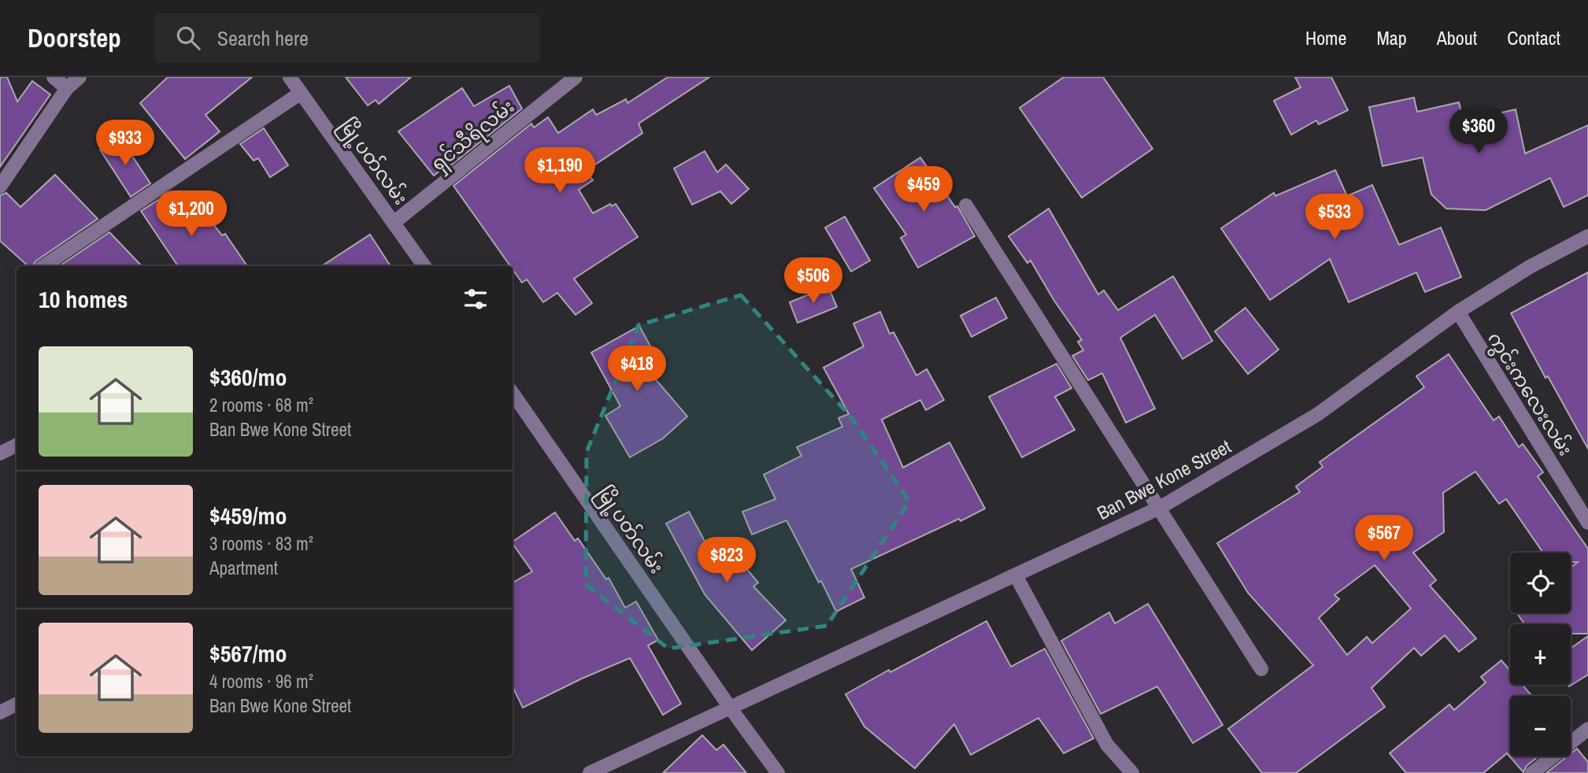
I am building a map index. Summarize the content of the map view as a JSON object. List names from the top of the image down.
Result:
{
  "streets": {
    "street": [
      "ရှင်သီရိလမ်း",
      "မြို့ပတ်လမ်း",
      "ကွင်းကလေးလမ်း",
      "Ban Bwe Kone Street"
    ]
  },
  "crossings": [
    ["ရှင်သီရိလမ်း", "မြို့ပတ်လမ်း"],
    ["မြို့ပတ်လမ်း", "Ban Bwe Kone Street"],
    ["ကွင်းကလေးလမ်း", "Ban Bwe Kone Street"]
  ],
  "page": {
    "header": "Doorstep",
    "search": "Search here",
    "nav": [
      "Home",
      "Map",
      "About",
      "Contact"
    ],
    "price": [
      "$360",
      "$933",
      "$1,190",
      "$459",
      "$1,200",
      "$533",
      "$506",
      "$418",
      "$567",
      "$823"
    ],
    "heading": "10 homes",
    "list": [
      {
        "name": "$360/mo",
        "note": "2 rooms · 68 m² · Ban Bwe Kone Street"
      },
      {
        "name": "$459/mo",
        "note": "3 rooms · 83 m² · Apartment"
      },
      {
        "name": "$567/mo",
        "note": "4 rooms · 96 m² · Ban Bwe Kone Street"
      }
    ],
    "map_buttons": ["+", "−"]
  }
}
